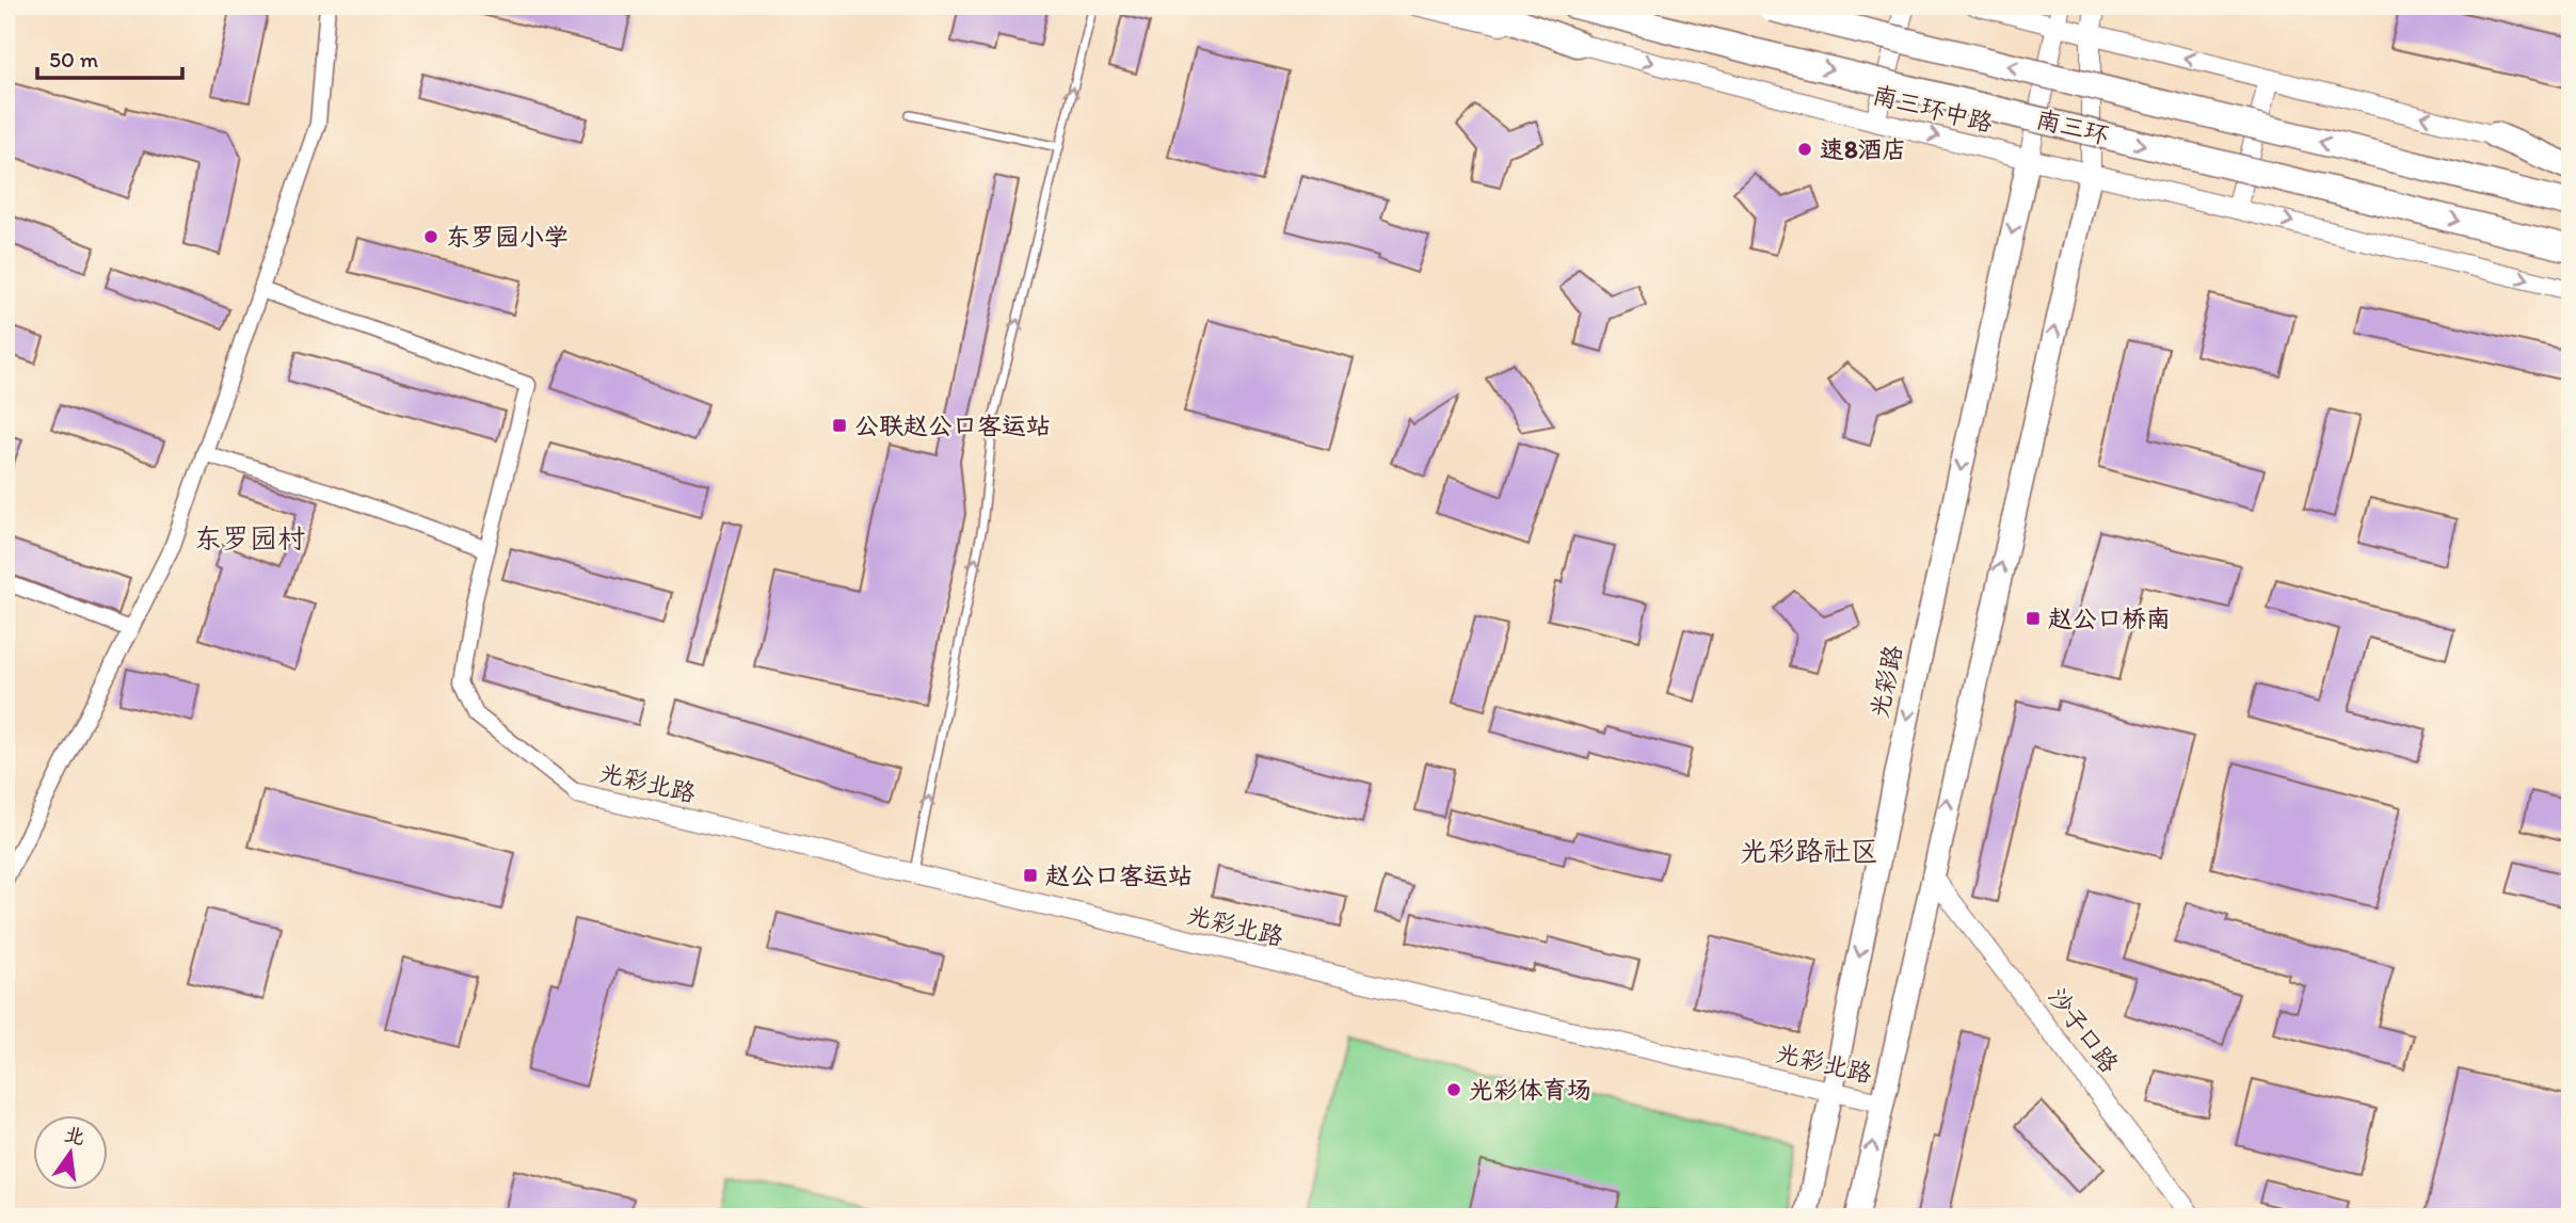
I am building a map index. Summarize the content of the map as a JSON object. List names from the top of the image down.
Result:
{
  "streets": {
    "highway": ["南三环"],
    "main road": ["光彩路"],
    "street": ["南三环中路", "光彩北路", "沙子口路"]
  },
  "crossings": [
    ["南三环中路", "光彩路"],
    ["光彩路", "光彩北路"]
  ],
  "districts": ["东罗园村", "光彩路社区"],
  "places": {
    "other": ["速8酒店", "东罗园小学", "光彩体育场"],
    "transit": ["公联赵公口客运站", "赵公口桥南", "赵公口客运站"]
  },
  "scale_bar": "50 m",
  "north": "top"
}
